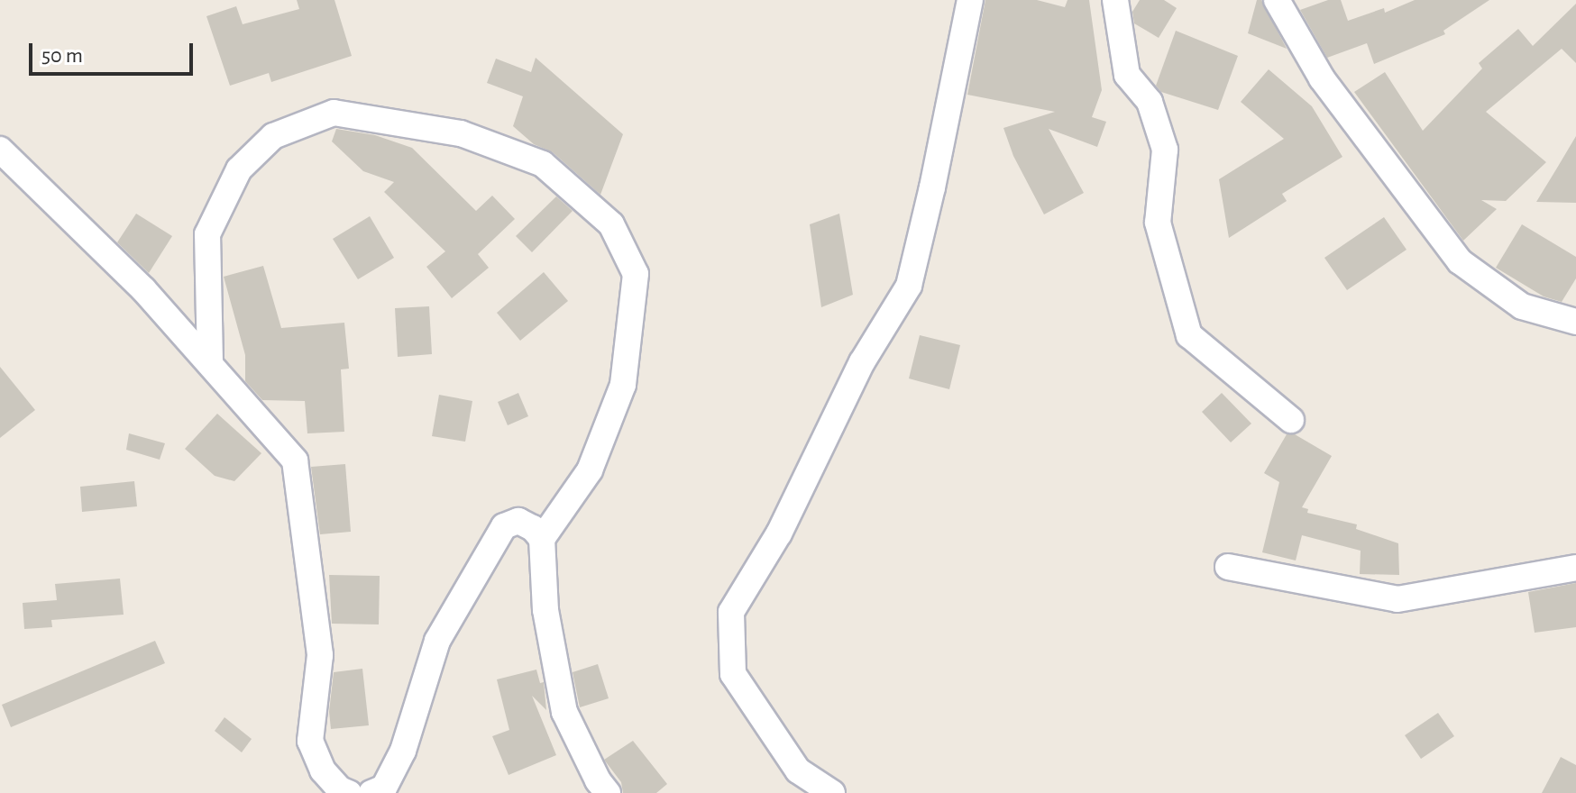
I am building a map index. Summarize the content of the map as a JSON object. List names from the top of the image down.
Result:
{
  "scale_bar": "50 m"
}
